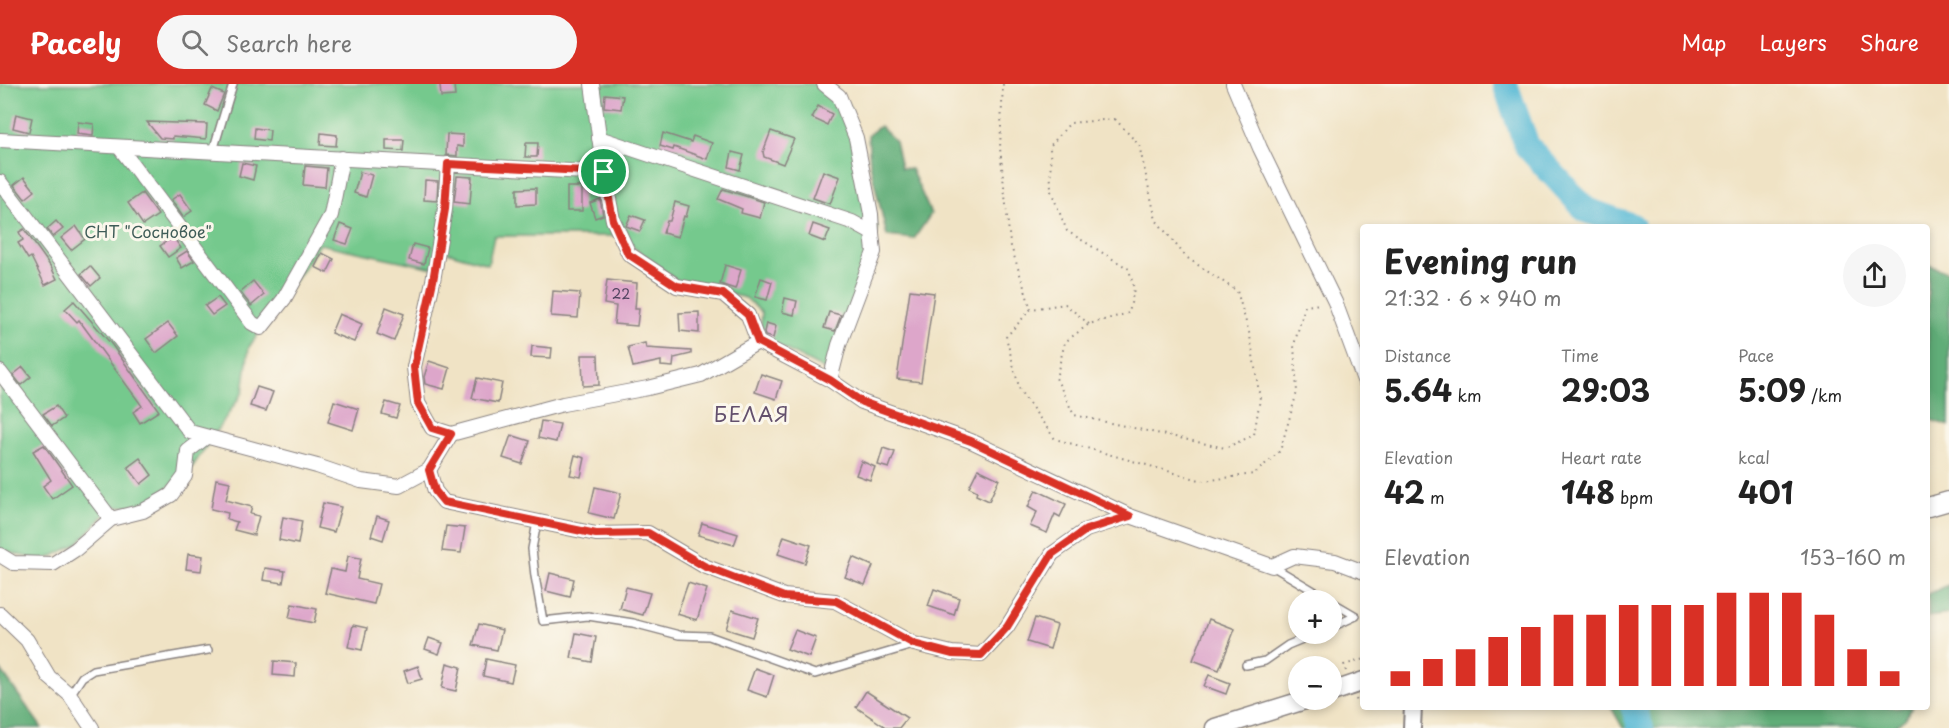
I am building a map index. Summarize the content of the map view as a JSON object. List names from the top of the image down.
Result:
{
  "districts": ["БЕЛАЯ"],
  "parks": ["СНТ \"Сосновое\""],
  "house_numbers": ["22"],
  "page": {
    "header": "Pacely",
    "search": "Search here",
    "nav": ["Map", "Layers", "Share"],
    "heading": ["Evening run", "21:32 · 6 × 940 m"],
    "stats": [
      ["Distance", "5.64 km"],
      ["Time", "29:03"],
      ["Pace", "5:09 /km"],
      ["Elevation", "42 m"],
      ["Heart rate", "148 bpm"],
      ["kcal", "401"]
    ],
    "chart": ["Elevation", "153–160 m"],
    "map_buttons": ["+", "−"]
  }
}
